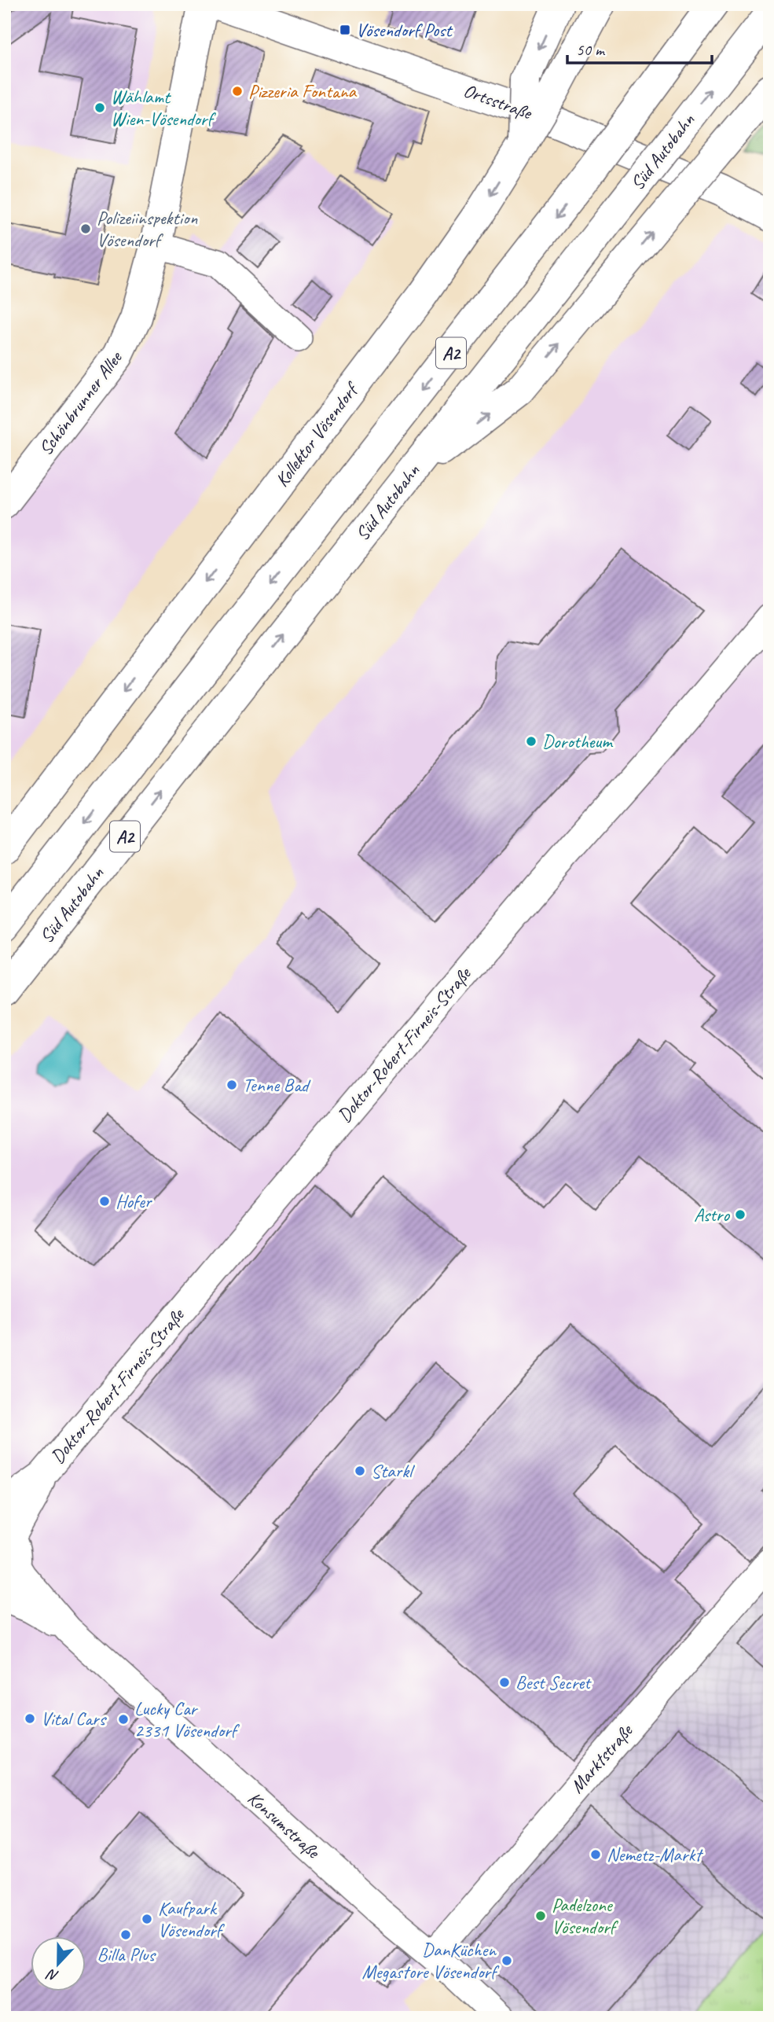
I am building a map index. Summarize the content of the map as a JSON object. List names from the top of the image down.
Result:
{
  "streets": {
    "main road": [
      "Ortsstraße",
      "Süd Autobahn",
      "A2",
      "Schönbrunner Allee",
      "Kollektor Vösendorf"
    ],
    "street": ["Doktor-Robert-Firneis-Straße", "Marktstraße", "Konsumstraße"]
  },
  "crossings": [
    ["Doktor-Robert-Firneis-Straße", "Konsumstraße"],
    ["Marktstraße", "Konsumstraße"]
  ],
  "places": {
    "transit": ["Vösendorf Post"],
    "other": [
      "Pizzeria Fontana",
      "Wählamt Wien-Vösendorf",
      "Polizeiinspektion Vösendorf",
      "Dorotheum",
      "Tenne Bad",
      "Hofer",
      "Astro",
      "Starkl",
      "Best Secret",
      "Vital Cars",
      "Lucky Car 2331 Vösendorf",
      "Nemetz-Markt",
      "Padelzone Vösendorf",
      "Kaufpark Vösendorf",
      "Billa Plus",
      "DanKüchen Megastore Vösendorf"
    ]
  },
  "scale_bar": "50 m",
  "north": "bottom"
}
